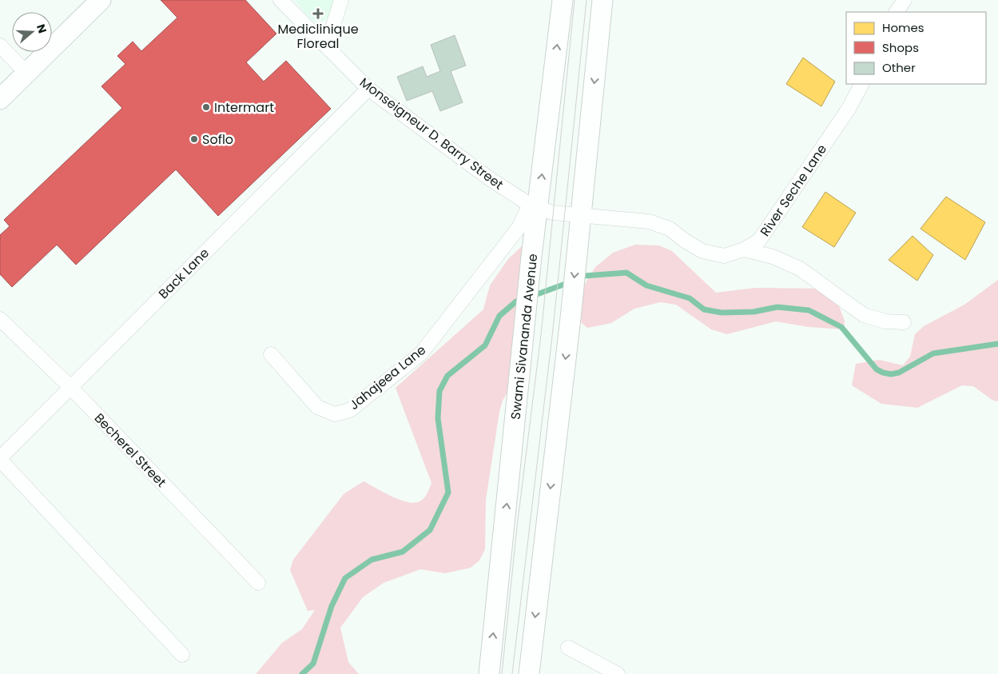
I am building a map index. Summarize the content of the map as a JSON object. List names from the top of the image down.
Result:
{
  "streets": {
    "street": [
      "Monseigneur D. Barry Street",
      "River Seche Lane",
      "Back Lane",
      "Swami Sivananda Avenue",
      "Jahajeea Lane",
      "Becherel Street"
    ]
  },
  "crossings": [
    ["Monseigneur D. Barry Street", "River Seche Lane"],
    ["Monseigneur D. Barry Street", "Back Lane"],
    ["Monseigneur D. Barry Street", "Swami Sivananda Avenue"],
    ["Monseigneur D. Barry Street", "Jahajeea Lane"],
    ["River Seche Lane", "Swami Sivananda Avenue"],
    ["River Seche Lane", "Jahajeea Lane"],
    ["Back Lane", "Becherel Street"],
    ["Swami Sivananda Avenue", "Jahajeea Lane"]
  ],
  "places": {
    "health": ["Mediclinique Floreal"],
    "other": ["Intermart", "Soflo"]
  },
  "legend": ["Homes", "Shops", "Other"],
  "north": "right"
}
